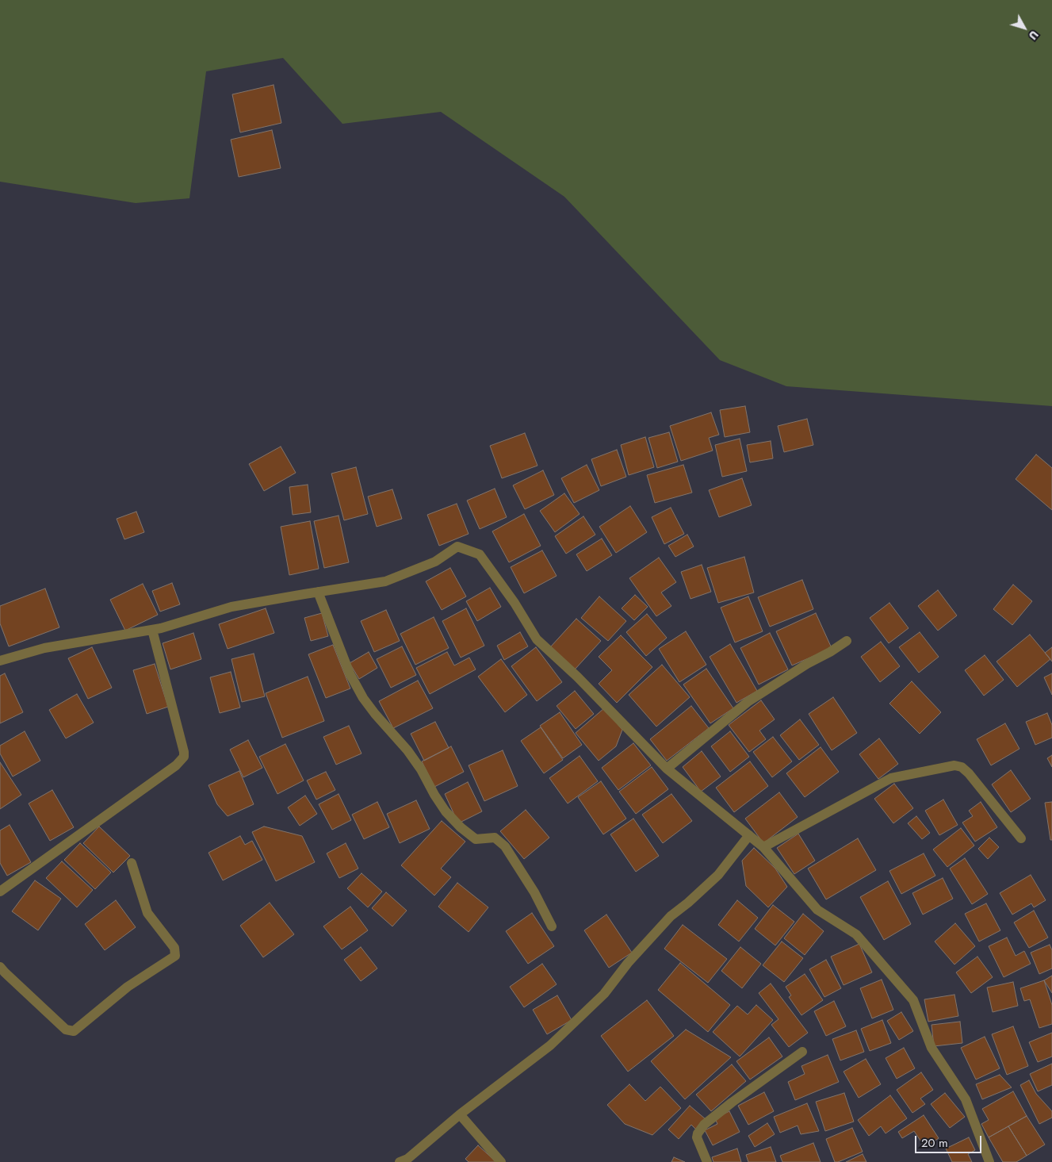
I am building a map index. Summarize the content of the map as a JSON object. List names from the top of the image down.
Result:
{
  "scale_bar": "20 m",
  "north": "bottom right"
}
